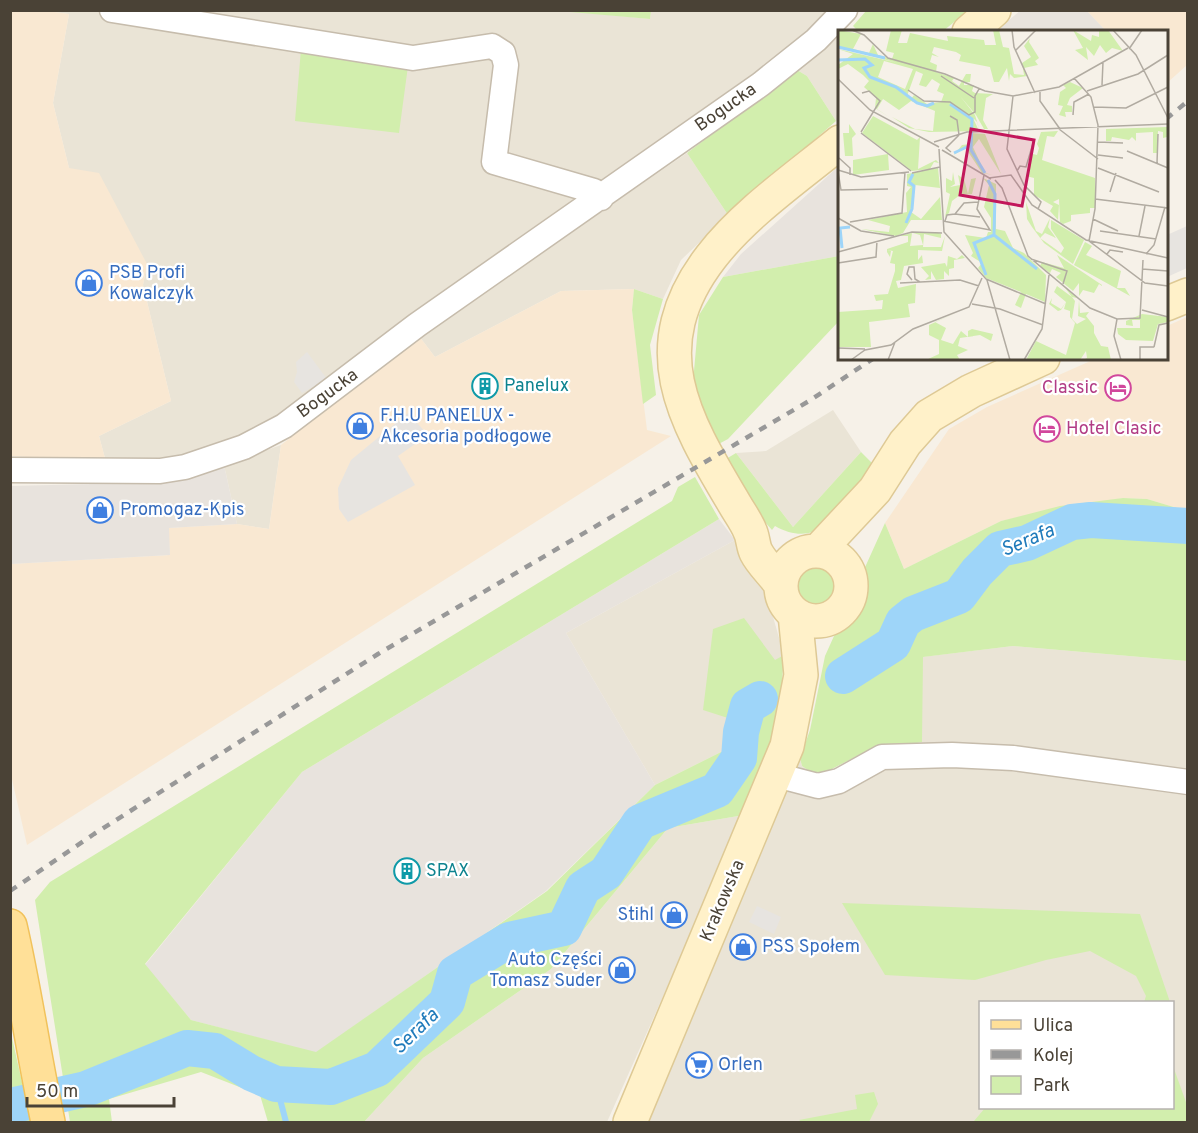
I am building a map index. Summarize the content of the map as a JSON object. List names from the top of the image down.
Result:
{
  "streets": {
    "main road": ["Krakowska"],
    "street": ["Bogucka"]
  },
  "water": ["Serafa"],
  "places": {
    "shop": [
      "PSB Profi Kowalczyk",
      "F.H.U PANELUX - Akcesoria podłogowe",
      "Promogaz-Kpis",
      "Stihl",
      "PSS Społem",
      "Auto Części Tomasz Suder"
    ],
    "building": ["Panelux", "SPAX"],
    "hotel": ["Classic", "Hotel Clasic"],
    "supermarket": ["Orlen"]
  },
  "legend": ["Ulica", "Kolej", "Park"],
  "scale_bar": "50 m"
}
